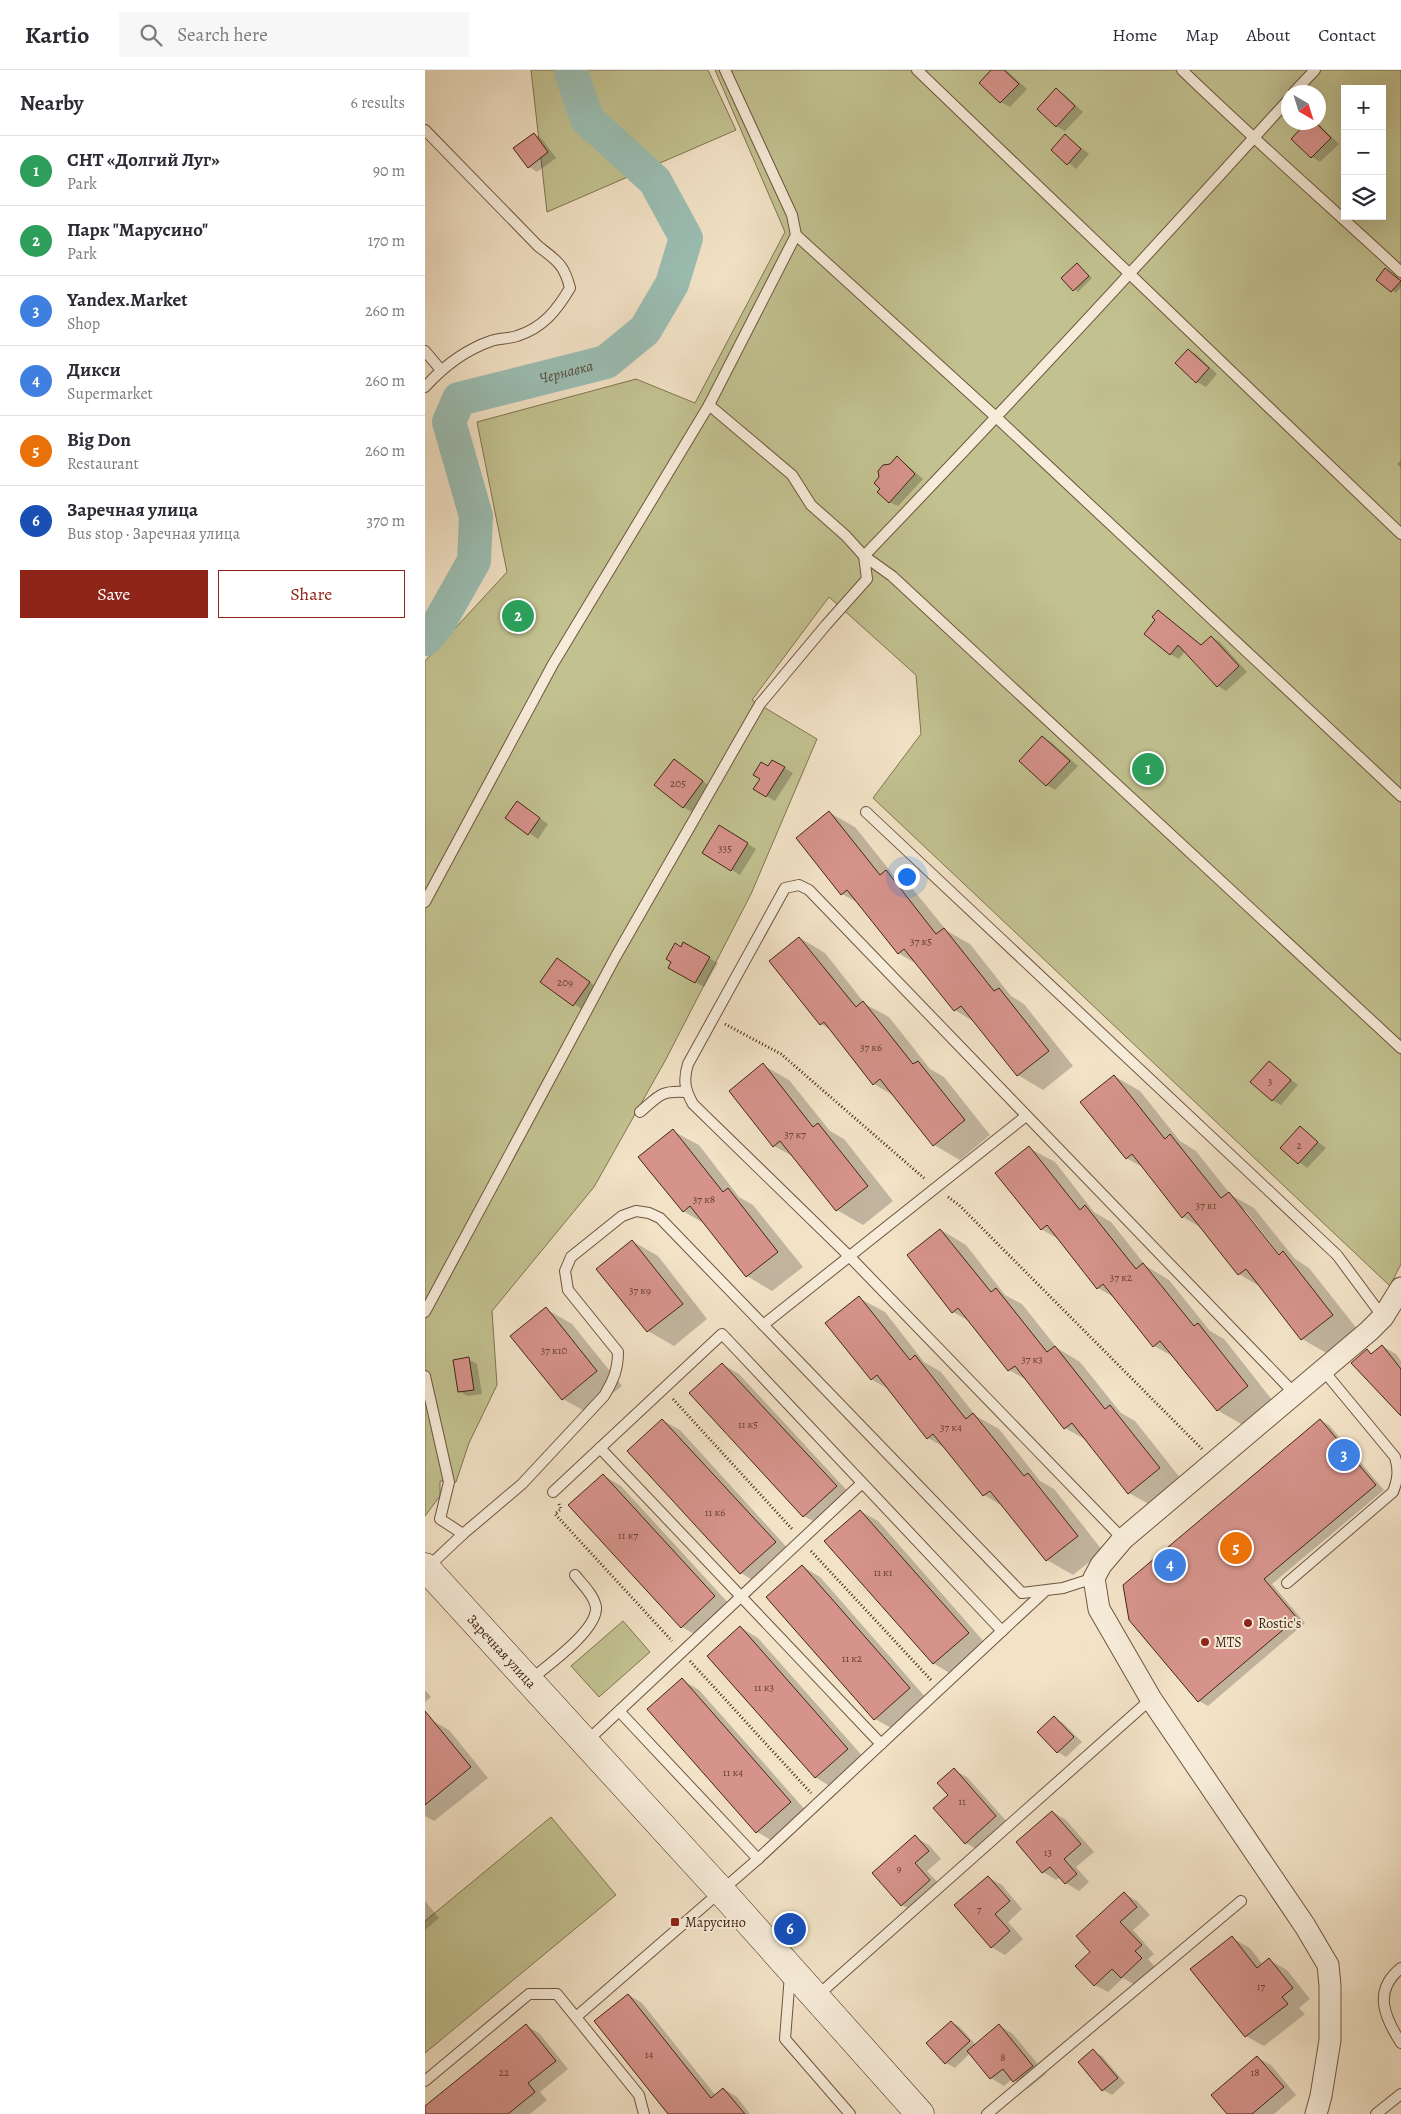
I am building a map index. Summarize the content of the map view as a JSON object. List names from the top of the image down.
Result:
{
  "streets": {
    "street": ["Заречная улица"]
  },
  "water": ["Чернавка"],
  "places": {
    "other": ["Rostiс's", "MTS"],
    "transit": ["Марусино"]
  },
  "house_numbers": [
    "205",
    "335",
    "37 к5",
    "209",
    "37 к6",
    "3",
    "37 к7",
    "2",
    "37 к8",
    "37 к1",
    "37 к2",
    "37 к9",
    "37 к10",
    "37 к3",
    "11 к5",
    "37 к4",
    "11 к6",
    "11 к7",
    "11 к1",
    "11 к2",
    "11 к3",
    "11 к4",
    "11",
    "13",
    "9",
    "7",
    "17",
    "14",
    "8",
    "22",
    "18"
  ],
  "north": "bottom right",
  "page": {
    "header": "Kartio",
    "search": "Search here",
    "nav": [
      "Home",
      "Map",
      "About",
      "Contact"
    ],
    "heading": ["Nearby", "6 results"],
    "map_buttons": ["+", "−"],
    "list": [
      {
        "mark": "1",
        "name": "СНТ «Долгий Луг»",
        "note": "Park",
        "value": "90 m"
      },
      {
        "mark": "2",
        "name": "Парк \"Марусино\"",
        "note": "Park",
        "value": "170 m"
      },
      {
        "mark": "3",
        "name": "Yandex.Market",
        "note": "Shop",
        "value": "260 m"
      },
      {
        "mark": "4",
        "name": "Дикси",
        "note": "Supermarket",
        "value": "260 m"
      },
      {
        "mark": "5",
        "name": "Big Don",
        "note": "Restaurant",
        "value": "260 m"
      },
      {
        "mark": "6",
        "name": "Заречная улица",
        "note": "Bus stop · Заречная улица",
        "value": "370 m"
      }
    ],
    "buttons": ["Save", "Share"],
    "pins": [
      "2",
      "1",
      "3",
      "5",
      "4",
      "6"
    ]
  }
}
